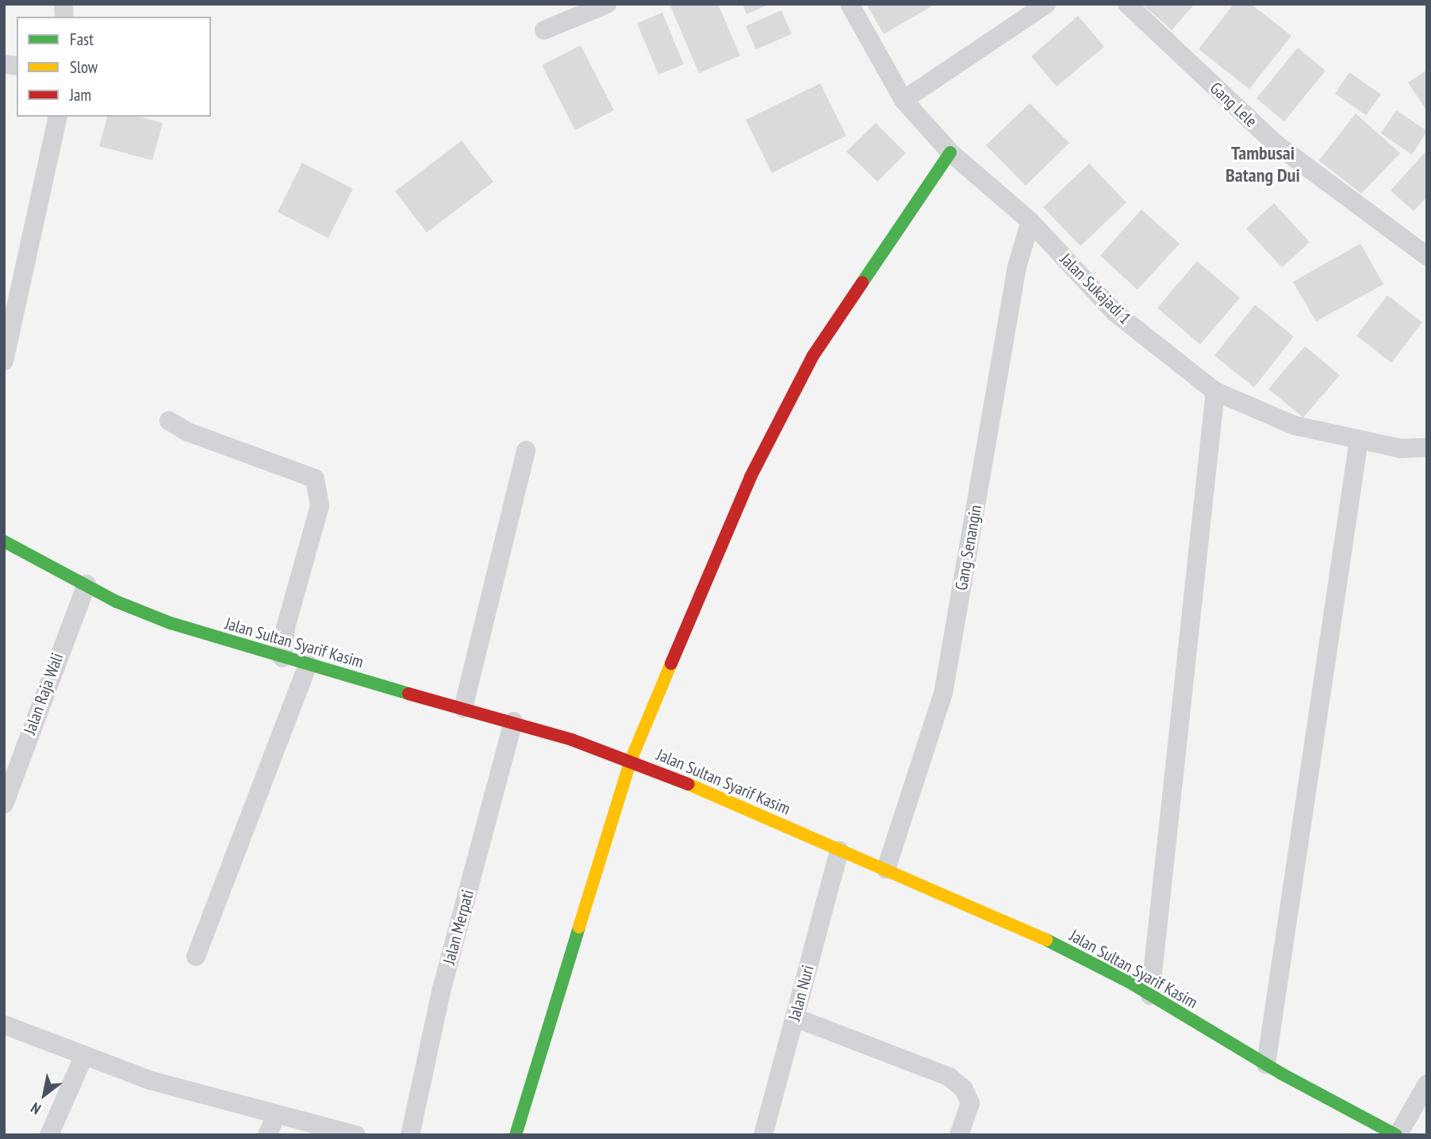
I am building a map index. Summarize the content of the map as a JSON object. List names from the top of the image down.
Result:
{
  "streets": {
    "street": [
      "Gang Lele",
      "Jalan Sukajadi 1",
      "Gang Senangin",
      "Jalan Sultan Syarif Kasim",
      "Jalan Raja Wali",
      "Jalan Merpati",
      "Jalan Nuri"
    ]
  },
  "crossings": [
    ["Jalan Sukajadi 1", "Gang Senangin"],
    ["Gang Senangin", "Jalan Sultan Syarif Kasim"],
    ["Jalan Sultan Syarif Kasim", "Jalan Raja Wali"],
    ["Jalan Sultan Syarif Kasim", "Jalan Merpati"],
    ["Jalan Sultan Syarif Kasim", "Jalan Nuri"]
  ],
  "districts": ["Tambusai Batang Dui"],
  "legend": ["Fast", "Slow", "Jam"],
  "north": "bottom left"
}
